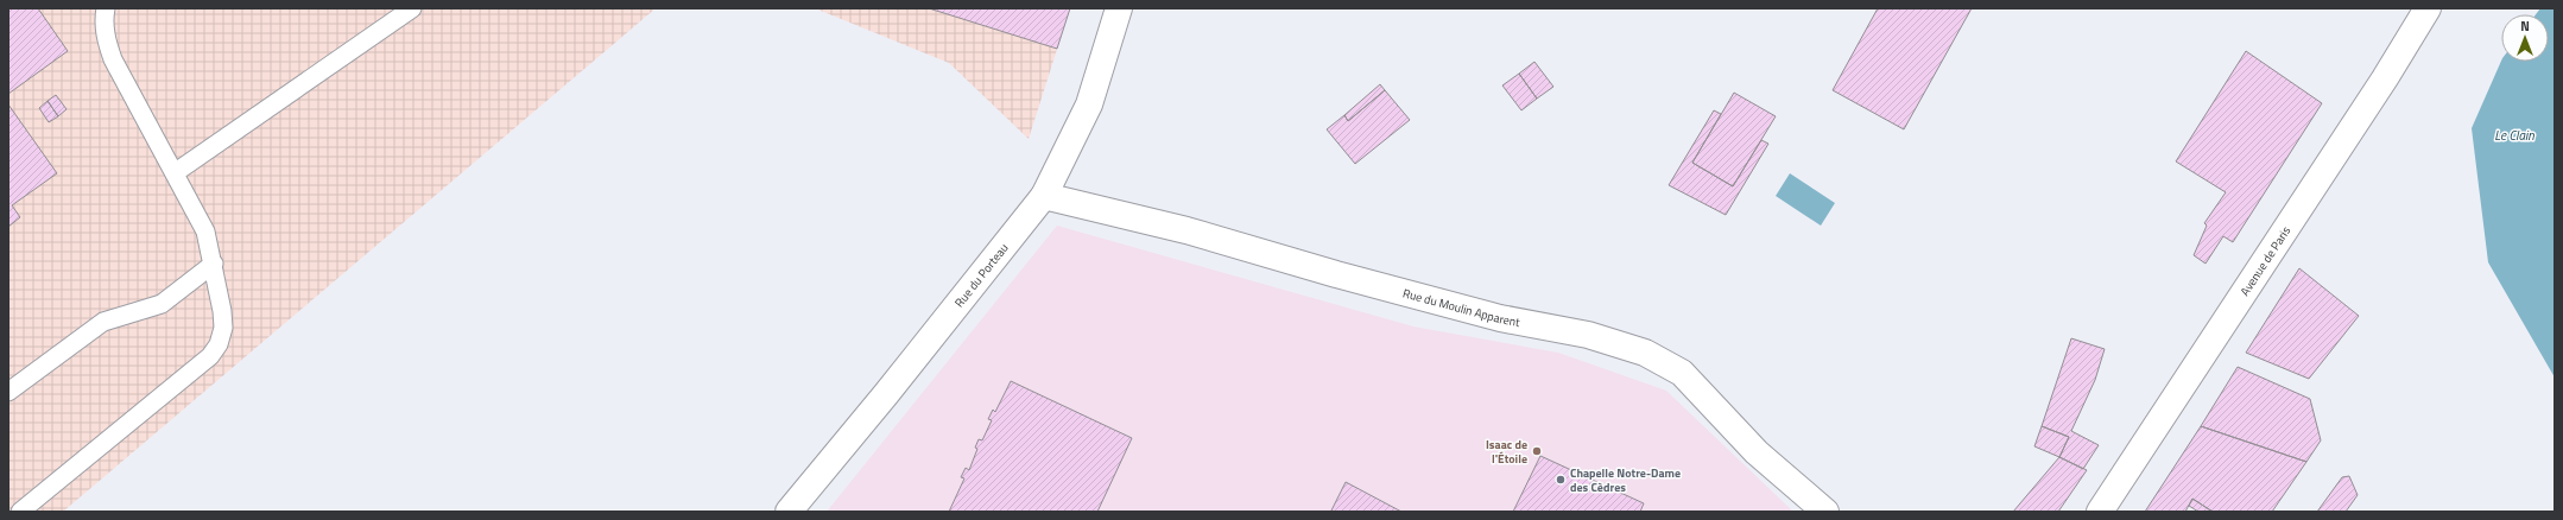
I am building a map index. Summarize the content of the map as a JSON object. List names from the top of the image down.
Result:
{
  "streets": {
    "street": ["Avenue de Paris", "Rue du Porteau", "Rue du Moulin Apparent"]
  },
  "crossings": [
    ["Rue du Porteau", "Rue du Moulin Apparent"]
  ],
  "water": ["Le Clain"],
  "places": ["Isaac de l'Étoile", "Chapelle Notre-Dame des Cèdres"],
  "north": "top"
}
